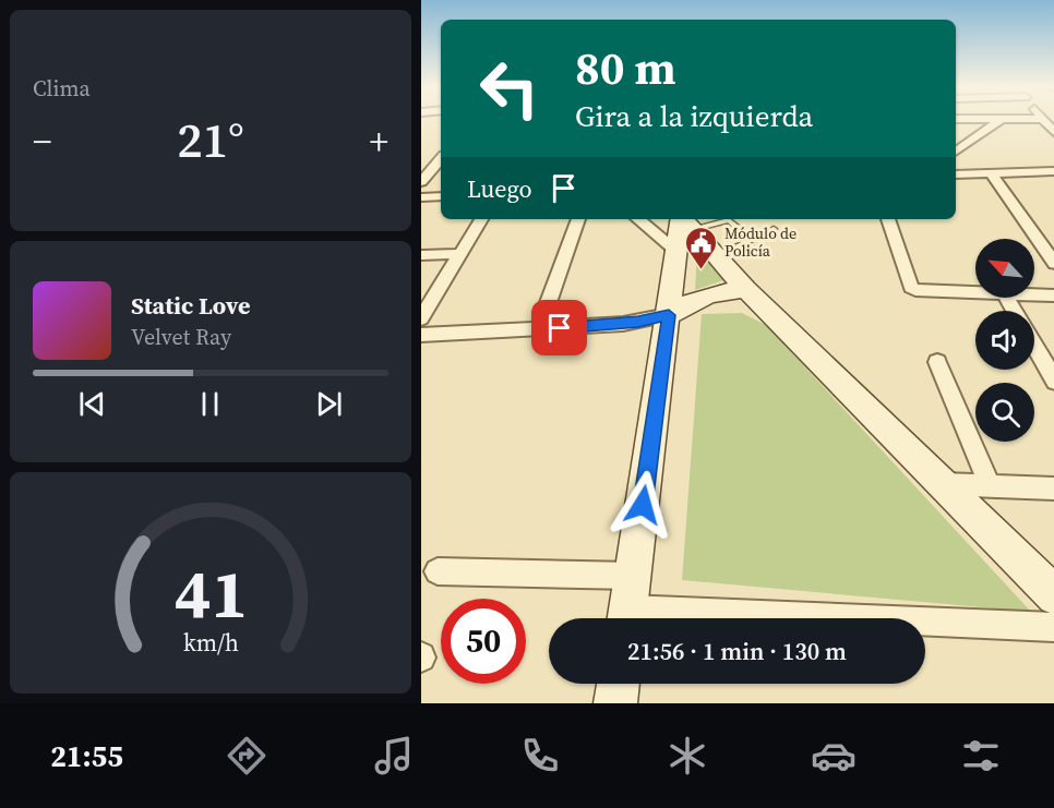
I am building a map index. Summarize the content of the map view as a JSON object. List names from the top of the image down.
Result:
{
  "places": {
    "public building": ["Módulo de Policía"]
  },
  "north": "top left",
  "page": {
    "tile": "Clima",
    "turn": ["80 m", "Gira a la izquierda"],
    "heat": ["−", "21°", "+"],
    "then": "Luego",
    "song": ["Static Love", "Velvet Ray"],
    "limit": "50",
    "trip": "21:56 · 1 min · 130 m",
    "tabs": "21:55",
    "gauge": ["41", "km/h"]
  }
}
